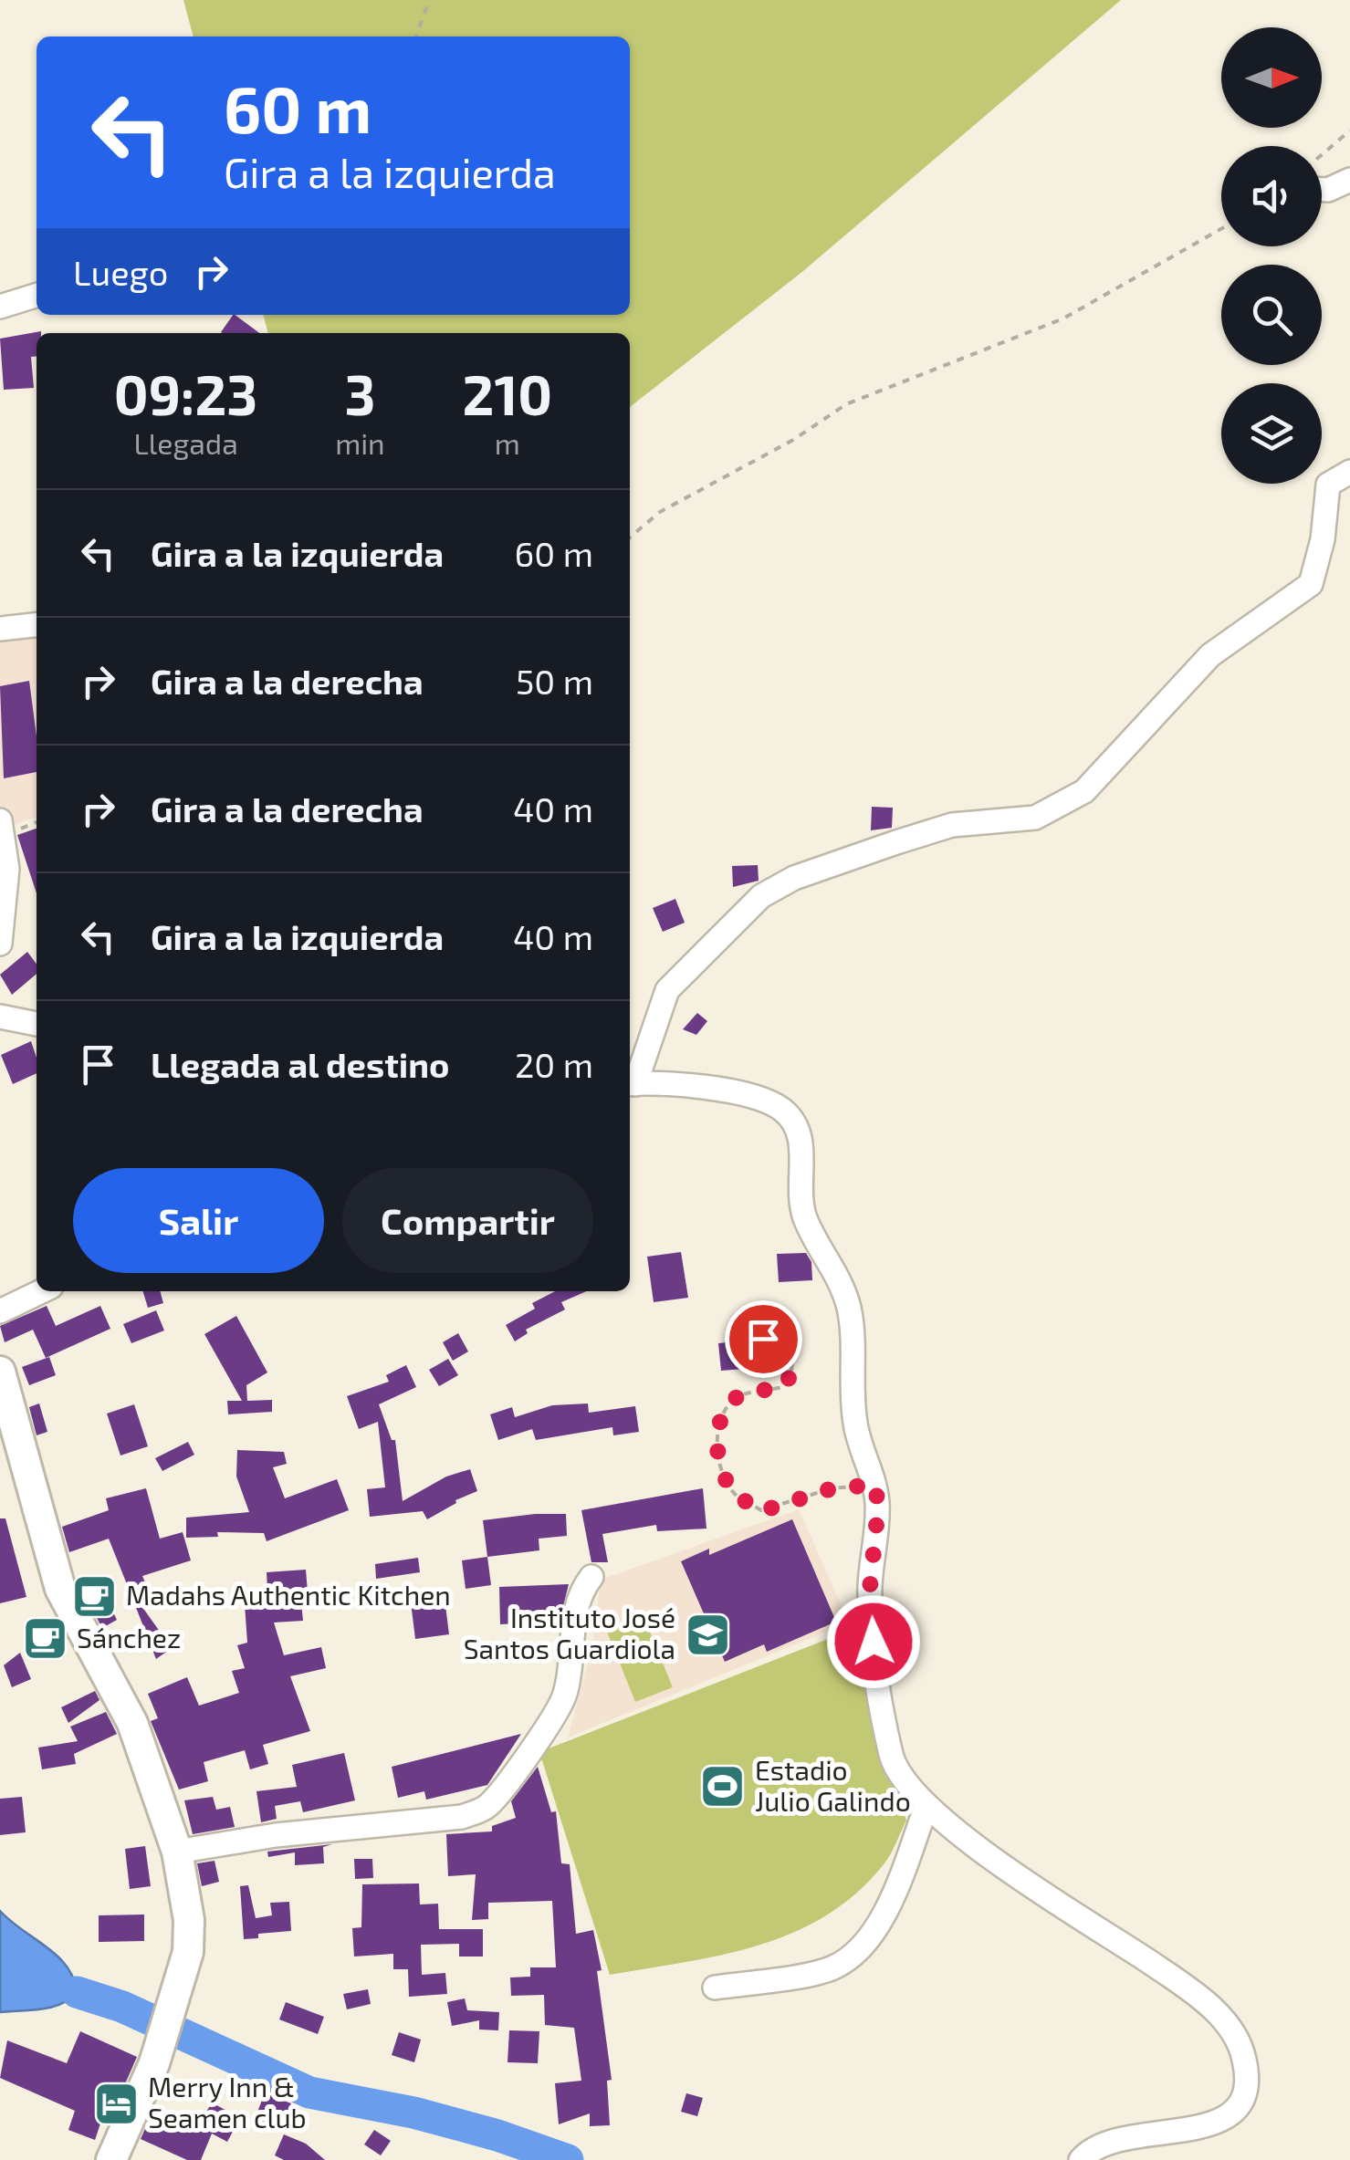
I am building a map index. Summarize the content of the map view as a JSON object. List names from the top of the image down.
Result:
{
  "places": {
    "cafe": ["Madahs Authentic Kitchen", "Sánchez"],
    "school or university": ["Instituto José Santos Guardiola"],
    "sports": ["Estadio Julio Galindo"],
    "hotel": ["Merry Inn & Seamen club"]
  },
  "north": "right",
  "page": {
    "turn": ["60 m", "Gira a la izquierda"],
    "then": "Luego",
    "eta": [
      "09:23",
      "Llegada",
      "3",
      "min",
      "210",
      "m"
    ],
    "list": [
      {
        "name": "Gira a la izquierda",
        "value": "60 m"
      },
      {
        "name": "Gira a la derecha",
        "value": "50 m"
      },
      {
        "name": "Gira a la derecha",
        "value": "40 m"
      },
      {
        "name": "Gira a la izquierda",
        "value": "40 m"
      },
      {
        "name": "Llegada al destino",
        "value": "20 m"
      }
    ],
    "buttons": ["Salir", "Compartir"]
  }
}
